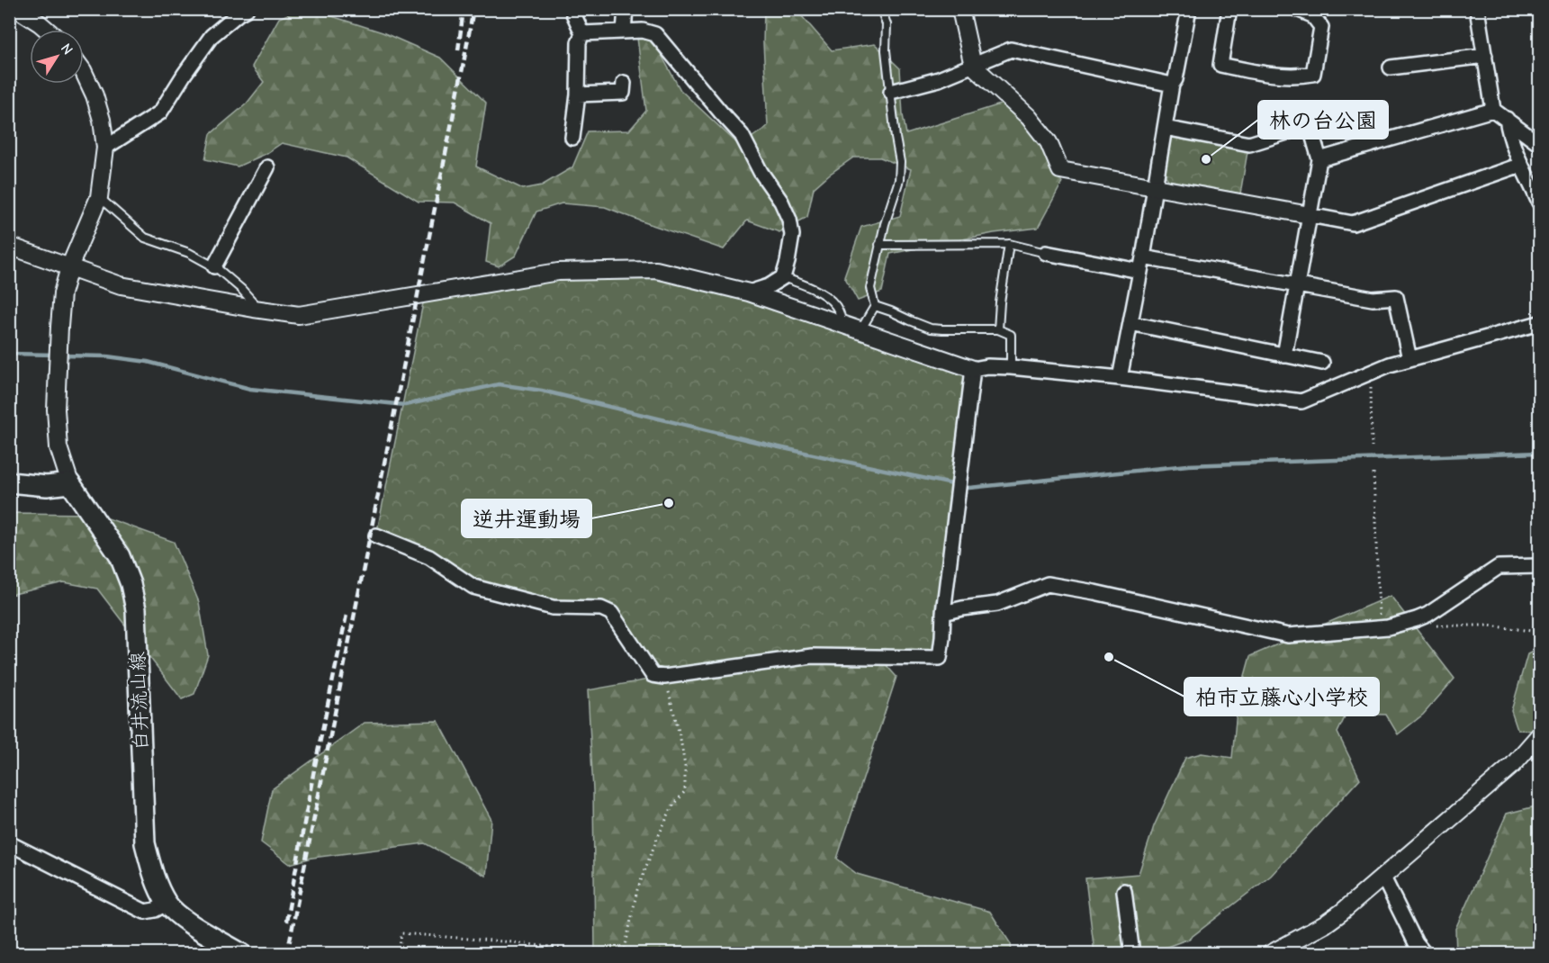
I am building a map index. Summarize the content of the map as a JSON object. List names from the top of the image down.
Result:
{
  "streets": {
    "main road": ["白井流山線"]
  },
  "places": ["林の台公園", "逆井運動場", "柏市立藤心小学校"],
  "north": "top right"
}
